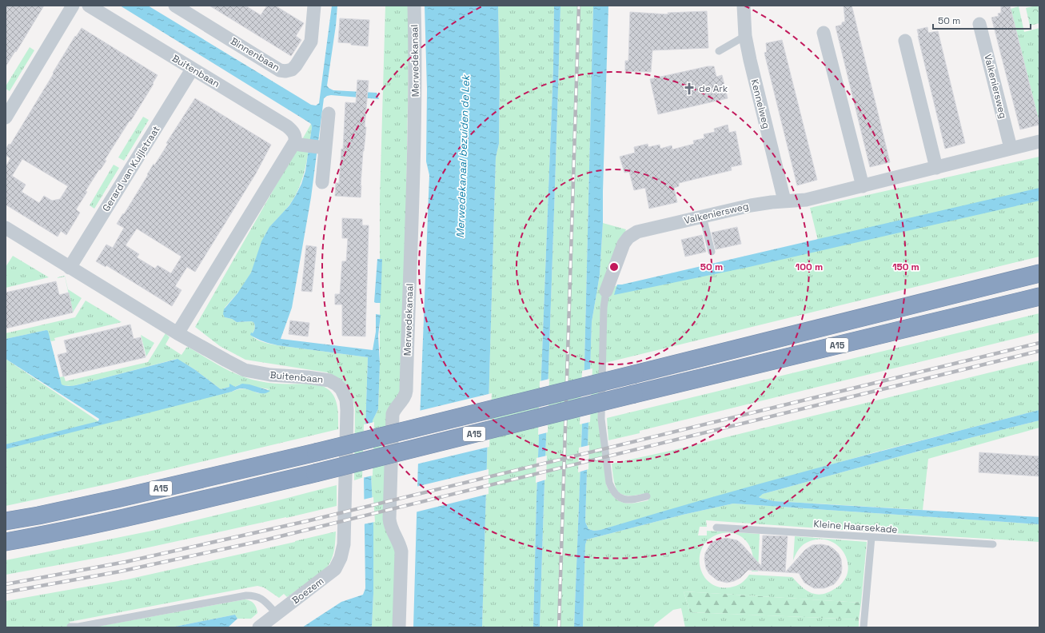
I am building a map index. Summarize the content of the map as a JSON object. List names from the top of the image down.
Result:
{
  "streets": {
    "highway": ["A15"],
    "street": [
      "Binnenbaan",
      "Merwedekanaal",
      "Buitenbaan",
      "Valkeniersweg",
      "Kennelweg",
      "Gerard van Kuijlstraat",
      "Boezem"
    ],
    "lane": ["Kleine Haarsekade"]
  },
  "crossings": [
    ["Buitenbaan", "Gerard van Kuijlstraat"],
    ["Buitenbaan", "Boezem"],
    ["Valkeniersweg", "Kennelweg"]
  ],
  "water": ["Merwedekanaal bezuiden de Lek"],
  "places": {
    "church": ["de Ark"]
  },
  "scale_bar": "50 m",
  "rings": ["50 m", "100 m", "150 m"]
}
